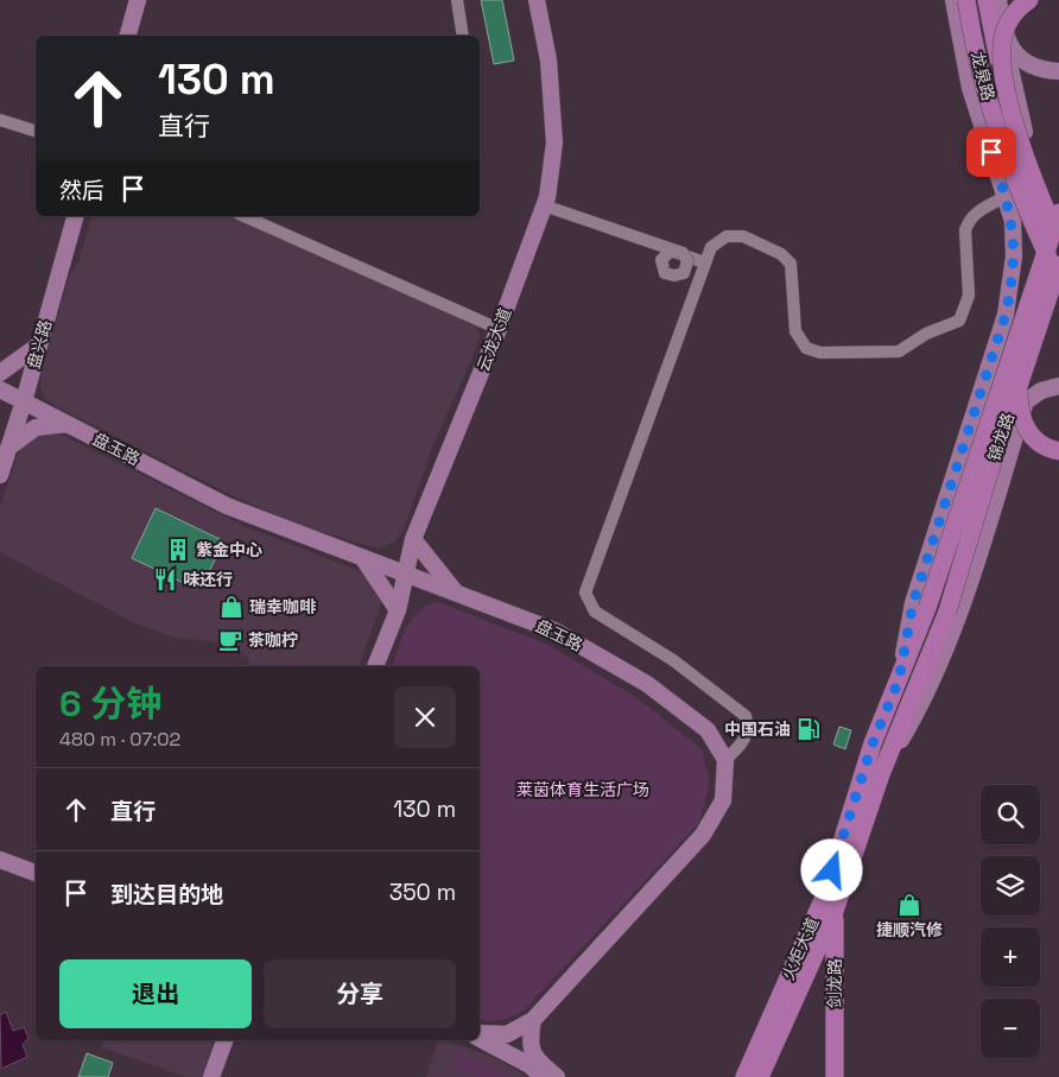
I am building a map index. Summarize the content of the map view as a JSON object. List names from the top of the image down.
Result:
{
  "streets": {
    "main road": [
      "龙泉路",
      "锦龙路",
      "火炬大道",
      "剑龙路"
    ],
    "street": ["云龙大道", "盘兴路", "盘玉路"]
  },
  "crossings": [
    ["云龙大道", "盘玉路"],
    ["盘兴路", "盘玉路"],
    ["锦龙路", "火炬大道"],
    ["火炬大道", "剑龙路"]
  ],
  "parks": ["莱茵体育生活广场"],
  "places": {
    "building": ["紫金中心"],
    "restaurant": ["味还行"],
    "shop": ["瑞幸咖啡", "捷顺汽修"],
    "cafe": ["茶咖柠"],
    "fuel station": ["中国石油"]
  },
  "page": {
    "turn": ["130 m", "直行"],
    "then": "然后",
    "heading": ["6 分钟", "480 m · 07:02"],
    "list": [
      {
        "name": "直行",
        "value": "130 m"
      },
      {
        "name": "到达目的地",
        "value": "350 m"
      }
    ],
    "map_buttons": ["+", "−"],
    "buttons": ["退出", "分享"]
  }
}
